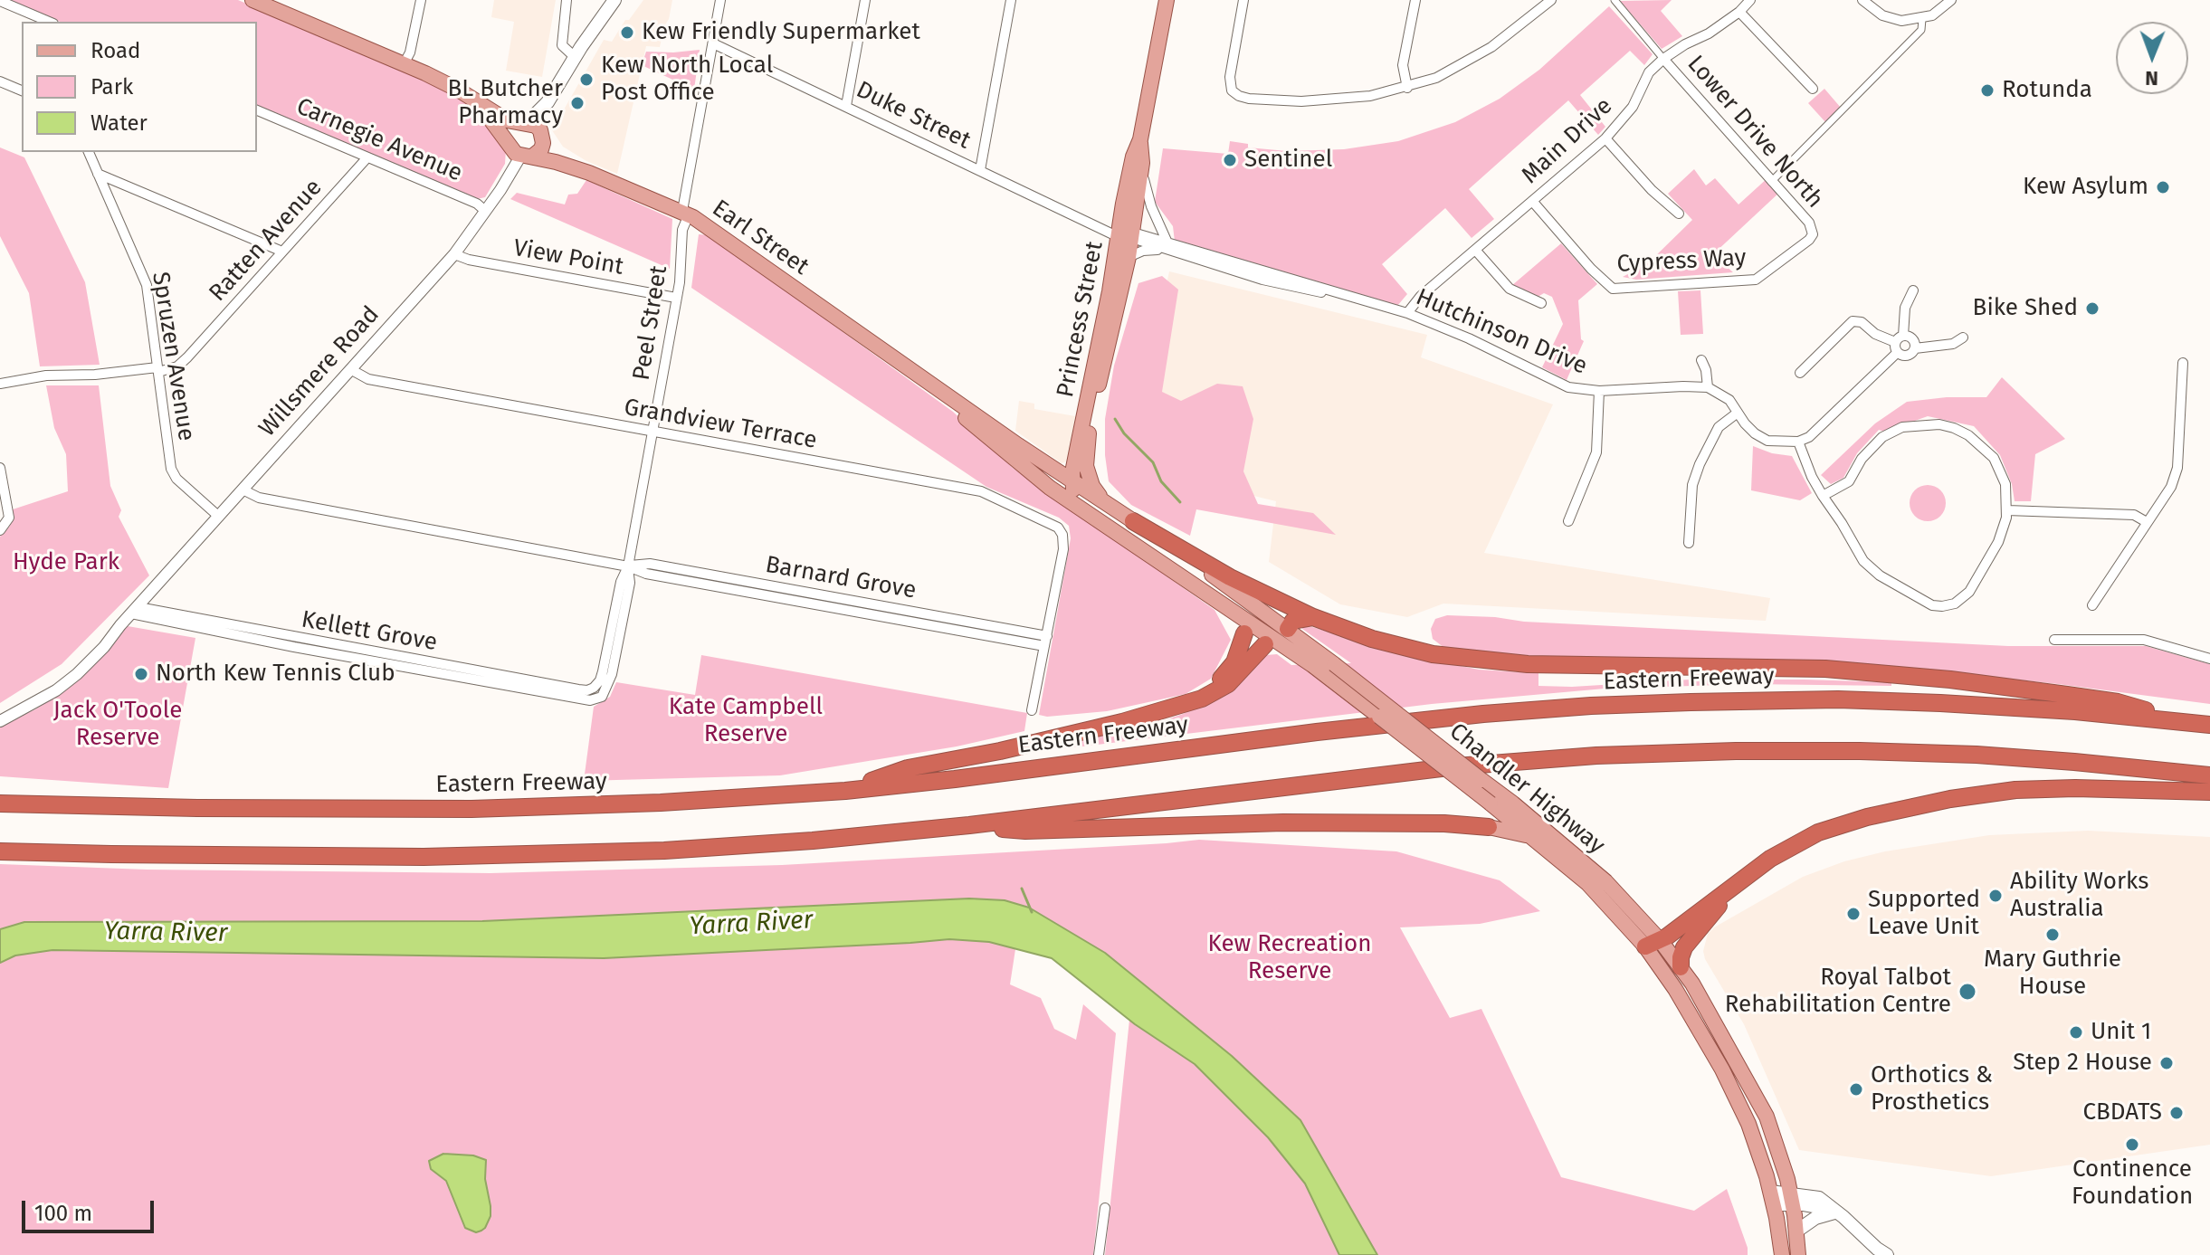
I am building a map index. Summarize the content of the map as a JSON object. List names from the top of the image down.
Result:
{
  "streets": {
    "highway": ["Eastern Freeway"],
    "main road": ["Earl Street", "Princess Street", "Chandler Highway"],
    "street": [
      "Duke Street",
      "Lower Drive North",
      "Carnegie Avenue",
      "Main Drive",
      "Ratten Avenue",
      "View Point",
      "Cypress Way",
      "Peel Street",
      "Hutchinson Drive",
      "Spruzen Avenue",
      "Willsmere Road",
      "Grandview Terrace",
      "Barnard Grove",
      "Kellett Grove"
    ]
  },
  "crossings": [
    ["Duke Street", "Princess Street"],
    ["Duke Street", "Peel Street"],
    ["Duke Street", "Hutchinson Drive"],
    ["Lower Drive North", "Main Drive"],
    ["Lower Drive North", "Cypress Way"],
    ["Carnegie Avenue", "Ratten Avenue"],
    ["Carnegie Avenue", "Willsmere Road"],
    ["Main Drive", "Cypress Way"],
    ["Main Drive", "Hutchinson Drive"],
    ["Earl Street", "Princess Street"],
    ["Earl Street", "Peel Street"],
    ["Earl Street", "Willsmere Road"],
    ["Earl Street", "Chandler Highway"],
    ["Ratten Avenue", "Spruzen Avenue"],
    ["View Point", "Peel Street"],
    ["View Point", "Willsmere Road"],
    ["Princess Street", "Hutchinson Drive"],
    ["Princess Street", "Chandler Highway"],
    ["Peel Street", "Grandview Terrace"],
    ["Peel Street", "Barnard Grove"],
    ["Peel Street", "Kellett Grove"],
    ["Spruzen Avenue", "Willsmere Road"],
    ["Willsmere Road", "Grandview Terrace"],
    ["Willsmere Road", "Barnard Grove"],
    ["Willsmere Road", "Kellett Grove"],
    ["Grandview Terrace", "Barnard Grove"]
  ],
  "water": ["Yarra River"],
  "parks": [
    "Hyde Park",
    "Kate Campbell Reserve",
    "Jack O'Toole Reserve",
    "Kew Recreation Reserve"
  ],
  "places": [
    "Kew Friendly Supermarket",
    "Kew North Local Post Office",
    "Rotunda",
    "BL Butcher Pharmacy",
    "Sentinel",
    "Kew Asylum",
    "Bike Shed",
    "North Kew Tennis Club",
    "Ability Works Australia",
    "Supported Leave Unit",
    "Mary Guthrie House",
    "Royal Talbot Rehabilitation Centre",
    "Unit 1",
    "Step 2 House",
    "Orthotics & Prosthetics",
    "CBDATS",
    "Continence Foundation"
  ],
  "legend": ["Road", "Park", "Water"],
  "scale_bar": "100 m",
  "north": "bottom"
}
